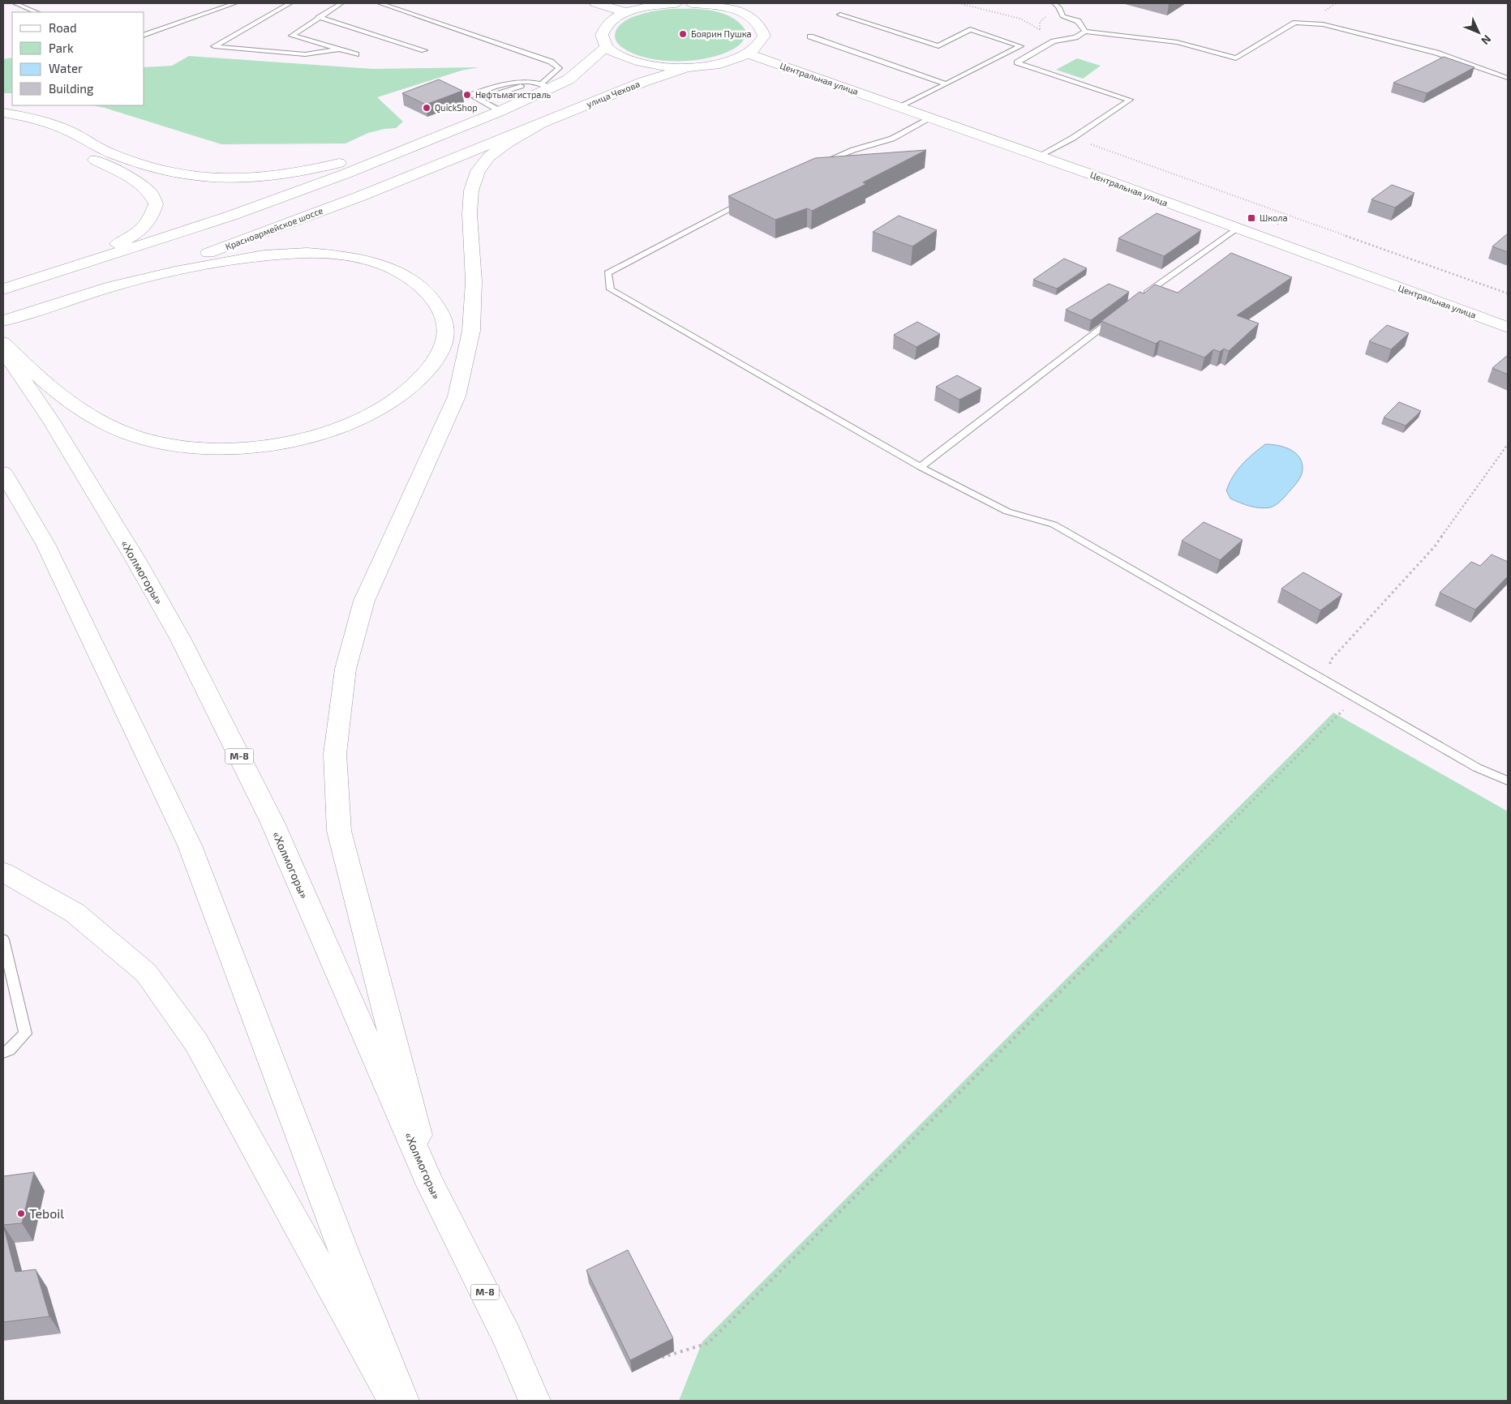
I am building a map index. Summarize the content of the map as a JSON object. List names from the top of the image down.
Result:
{
  "streets": {
    "main road": [
      "Центральная улица",
      "улица Чехова",
      "Красноармейское шоссе",
      "«Холмогоры»",
      "М-8"
    ]
  },
  "crossings": [
    ["улица Чехова", "Красноармейское шоссе"]
  ],
  "places": {
    "other": [
      "Боярин Пушка",
      "Нефтьмагистраль",
      "QuickShop",
      "Teboil"
    ],
    "transit": ["Школа"]
  },
  "legend": [
    "Road",
    "Park",
    "Water",
    "Building"
  ],
  "north": "bottom right"
}
